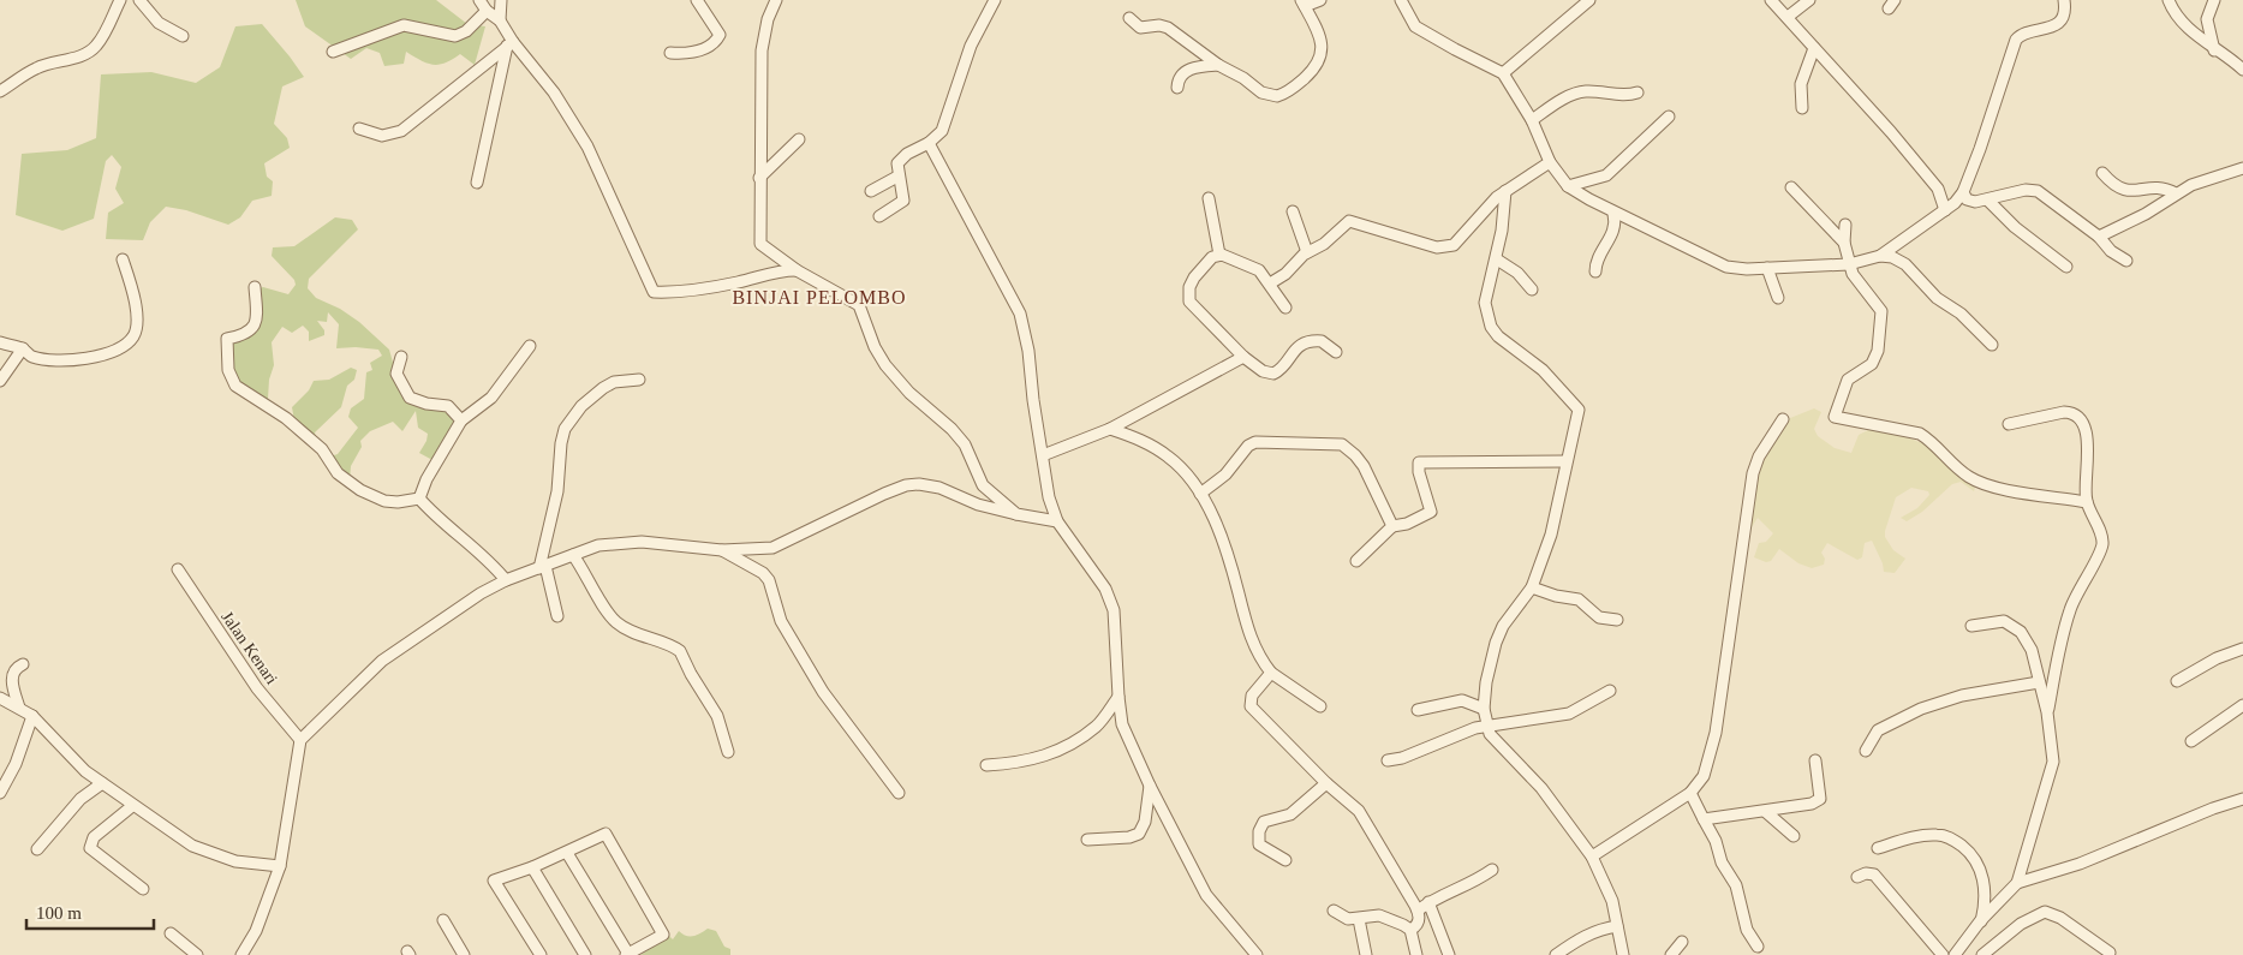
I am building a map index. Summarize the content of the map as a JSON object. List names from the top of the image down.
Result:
{
  "streets": {
    "street": ["Jalan Kenari"]
  },
  "districts": ["BINJAI PELOMBO"],
  "scale_bar": "100 m"
}
